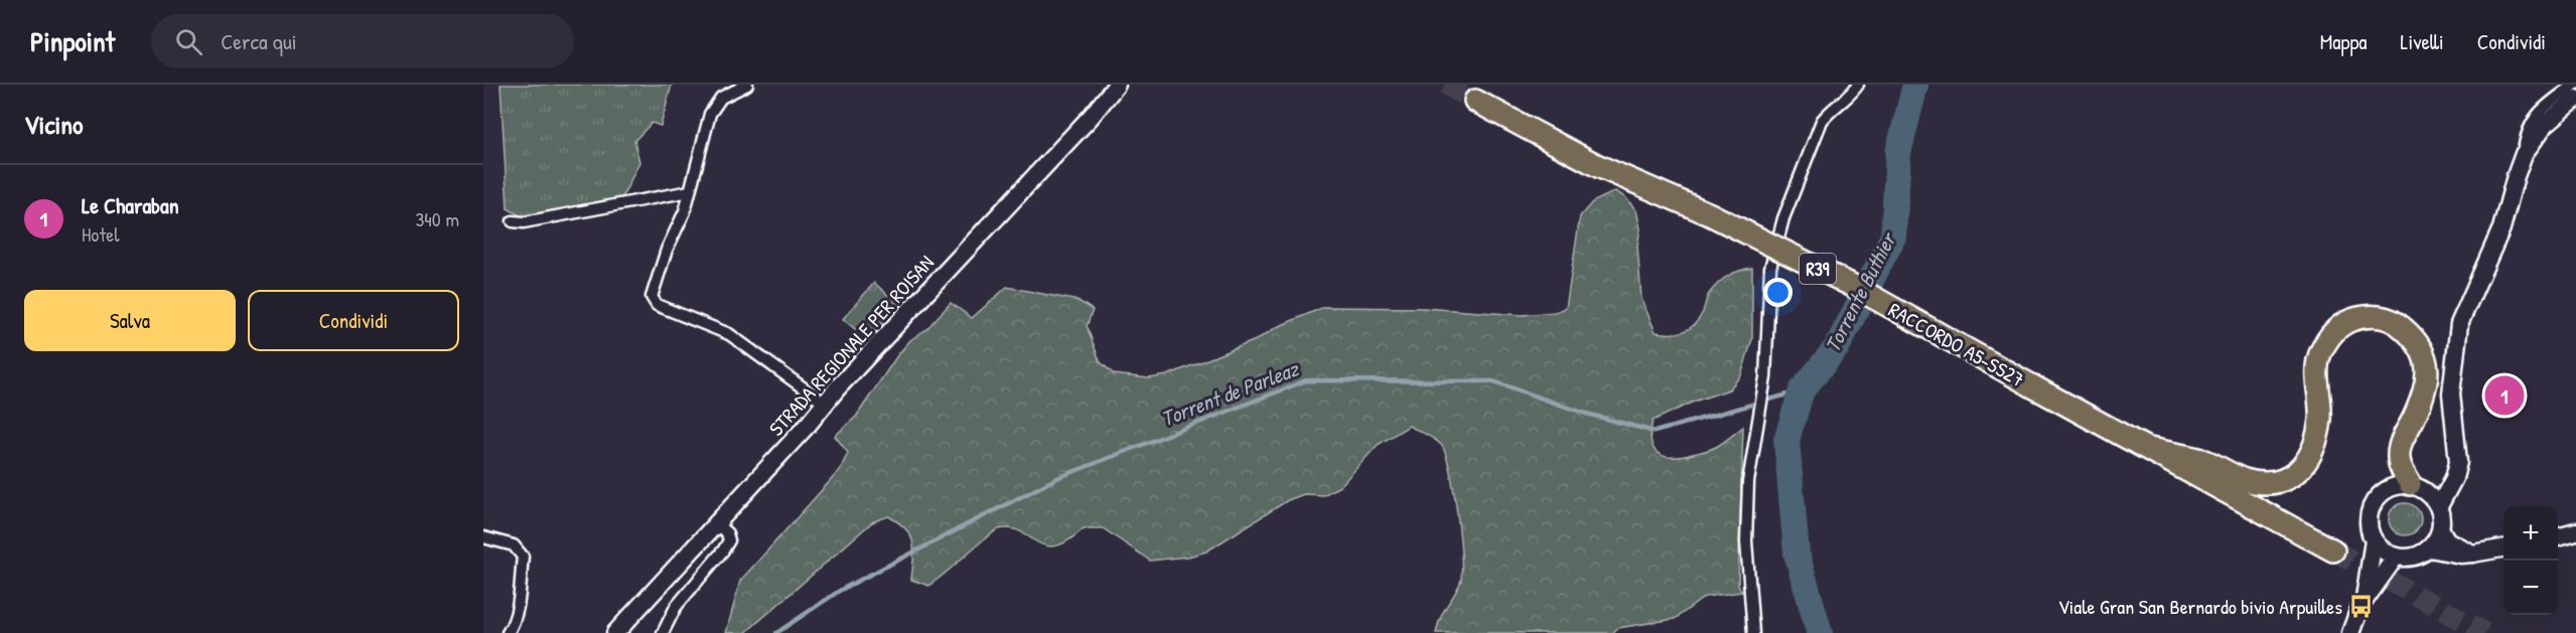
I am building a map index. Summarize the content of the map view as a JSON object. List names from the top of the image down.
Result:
{
  "streets": {
    "highway": ["R39", "RACCORDO A5-SS27"],
    "main road": ["STRADA REGIONALE PER ROISAN"]
  },
  "water": ["Torrente Buthier", "Torrent de Parleaz"],
  "places": {
    "bus stop": ["Viale Gran San Bernardo bivio Arpuilles"]
  },
  "page": {
    "header": "Pinpoint",
    "search": "Cerca qui",
    "nav": ["Mappa", "Livelli", "Condividi"],
    "heading": "Vicino",
    "list": [
      {
        "mark": "1",
        "name": "Le Charaban",
        "note": "Hotel",
        "value": "340 m"
      }
    ],
    "buttons": ["Salva", "Condividi"],
    "pins": "1",
    "map_buttons": ["+", "−"]
  }
}
